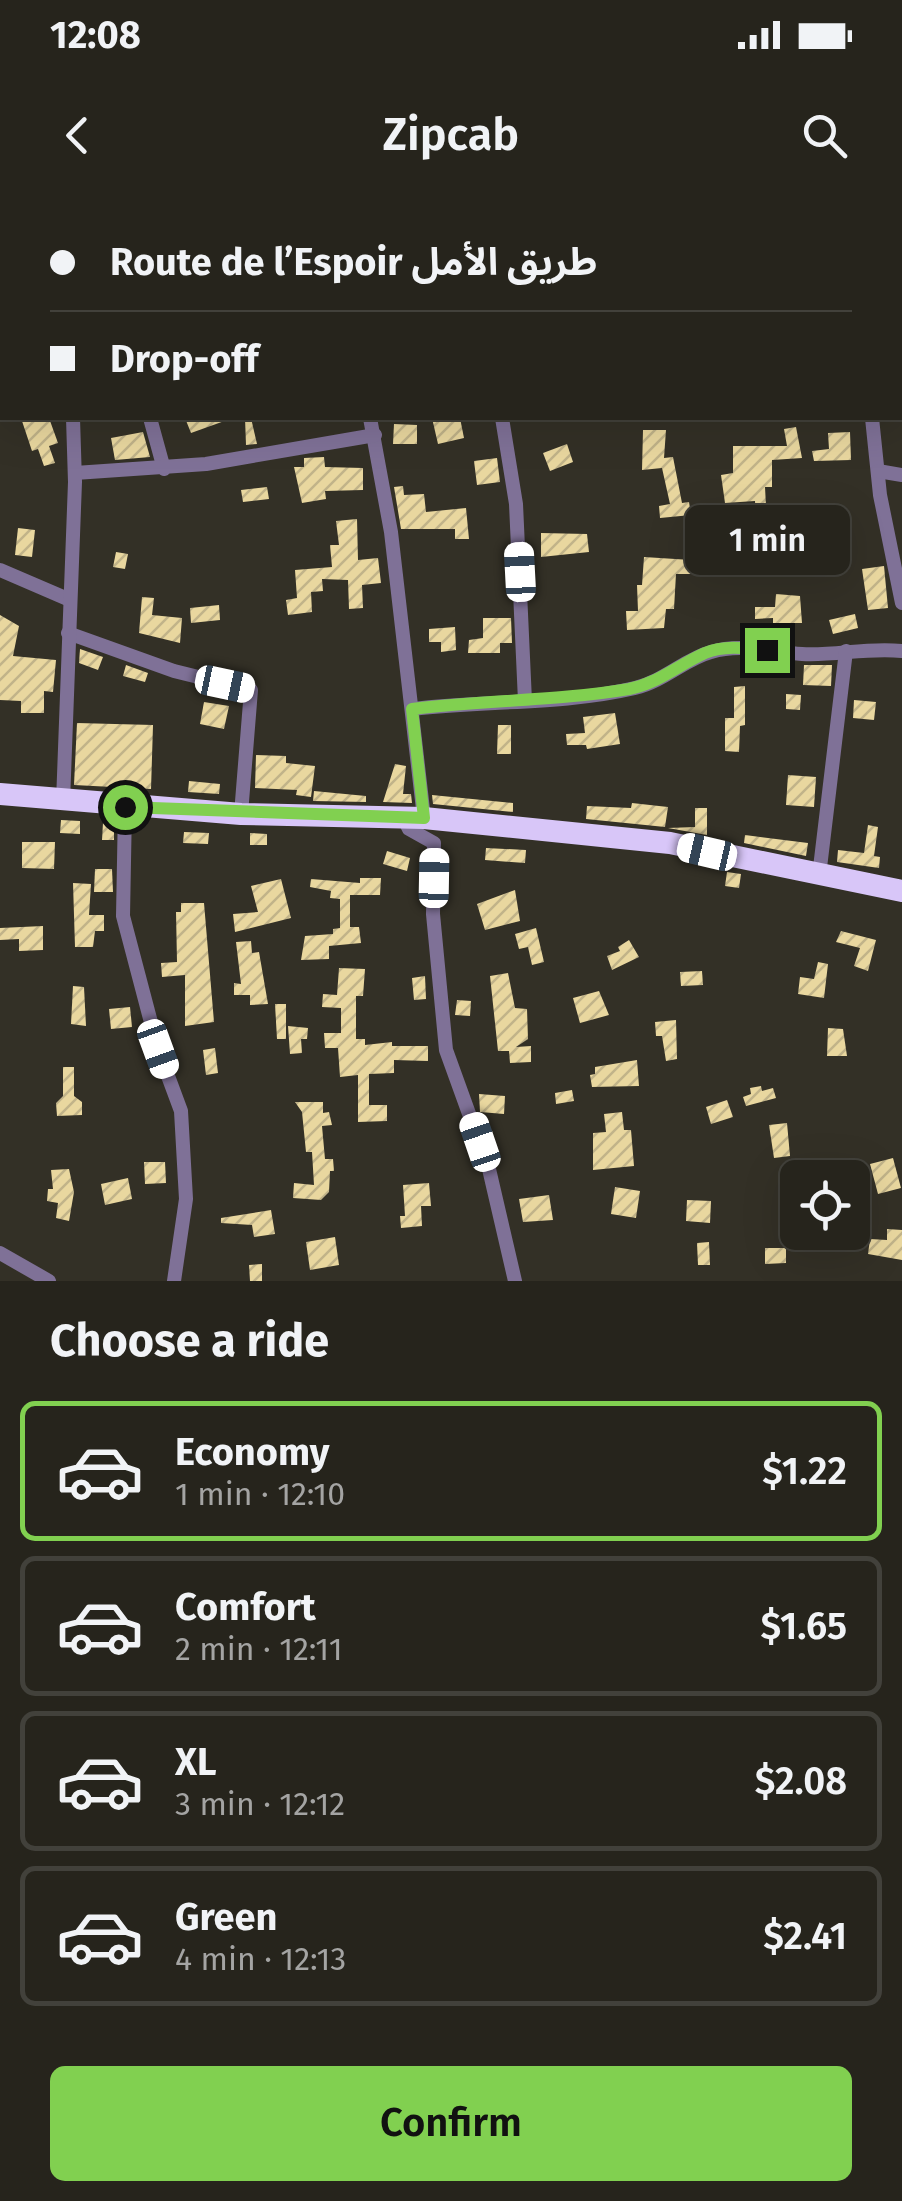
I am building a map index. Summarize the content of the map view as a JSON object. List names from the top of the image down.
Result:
{
  "page": {
    "status": "12:08",
    "header": "Zipcab",
    "banner": ["Route de l’Espoir طريق الأمل", "Drop-off"],
    "bubble": "1 min",
    "heading": "Choose a ride",
    "list": [
      {
        "name": "Economy",
        "note": "1 min · 12:10",
        "value": "$1.22"
      },
      {
        "name": "Comfort",
        "note": "2 min · 12:11",
        "value": "$1.65"
      },
      {
        "name": "XL",
        "note": "3 min · 12:12",
        "value": "$2.08"
      },
      {
        "name": "Green",
        "note": "4 min · 12:13",
        "value": "$2.41"
      }
    ],
    "buttons": "Confirm"
  }
}
